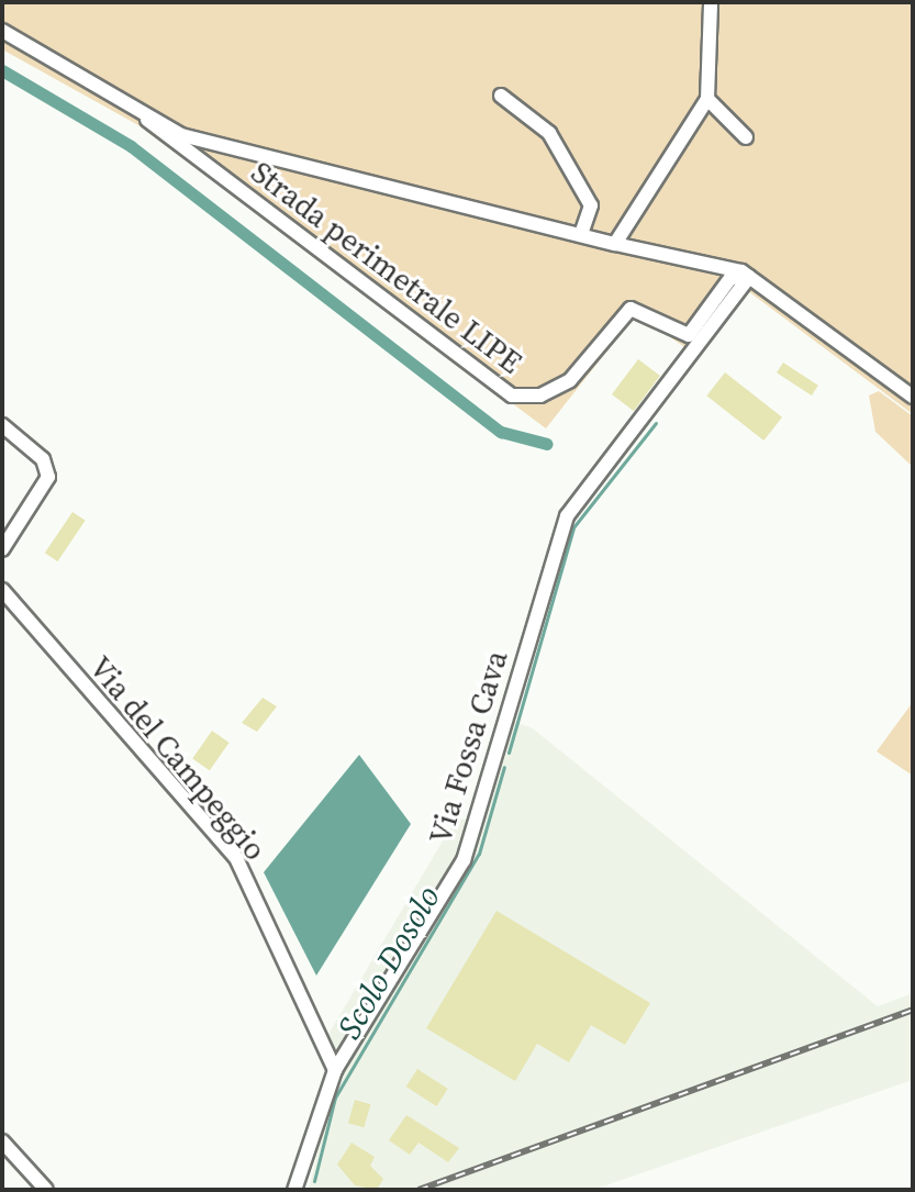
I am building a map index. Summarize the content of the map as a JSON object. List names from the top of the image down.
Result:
{
  "streets": {
    "street": ["Strada perimetrale LIPE", "Via Fossa Cava", "Via del Campeggio"]
  },
  "crossings": [
    ["Strada perimetrale LIPE", "Via Fossa Cava"],
    ["Via Fossa Cava", "Via del Campeggio"]
  ],
  "water": ["Scolo Dosolo"]
}
